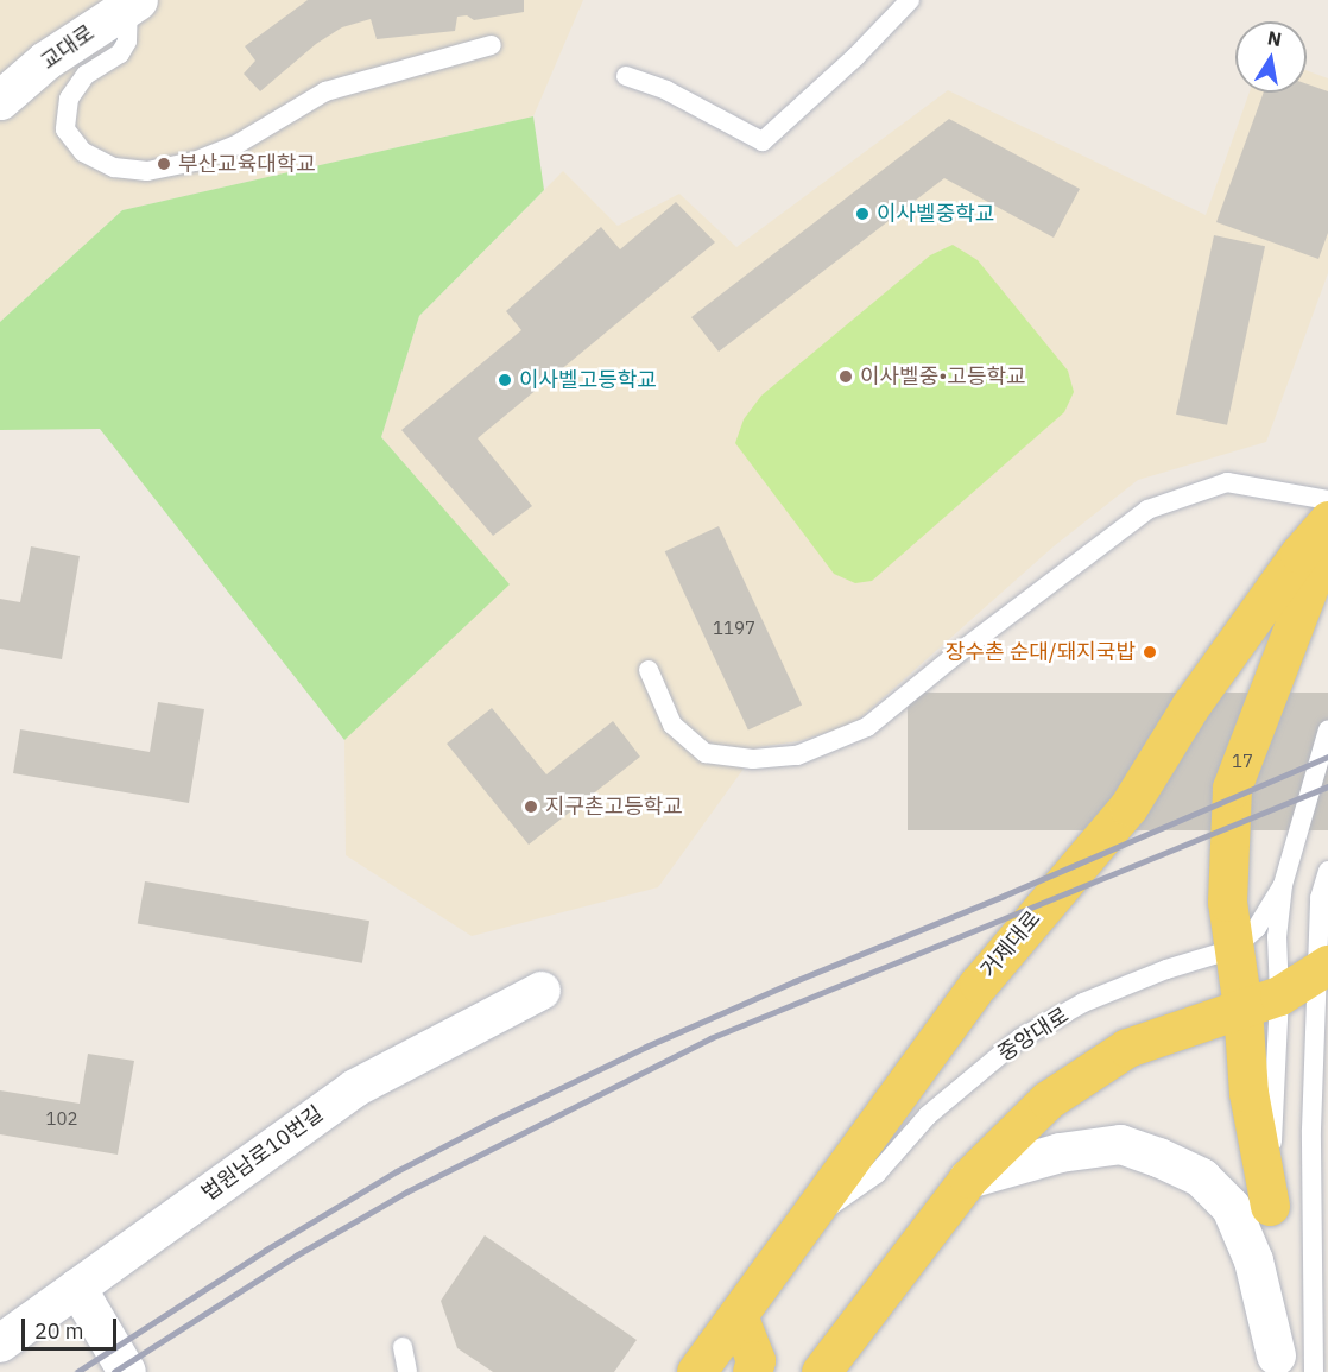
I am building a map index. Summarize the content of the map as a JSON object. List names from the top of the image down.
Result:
{
  "streets": {
    "main road": ["교대로", "거제대로", "중앙대로"],
    "street": ["법원남로10번길"]
  },
  "crossings": [
    ["거제대로", "중앙대로"]
  ],
  "places": [
    "부산교육대학교",
    "이사벨중학교",
    "이사벨중•고등학교",
    "이사벨고등학교",
    "장수촌 순대/돼지국밥",
    "지구촌고등학교"
  ],
  "house_numbers": ["1197", "17", "102"],
  "scale_bar": "20 m",
  "north": "top"
}
